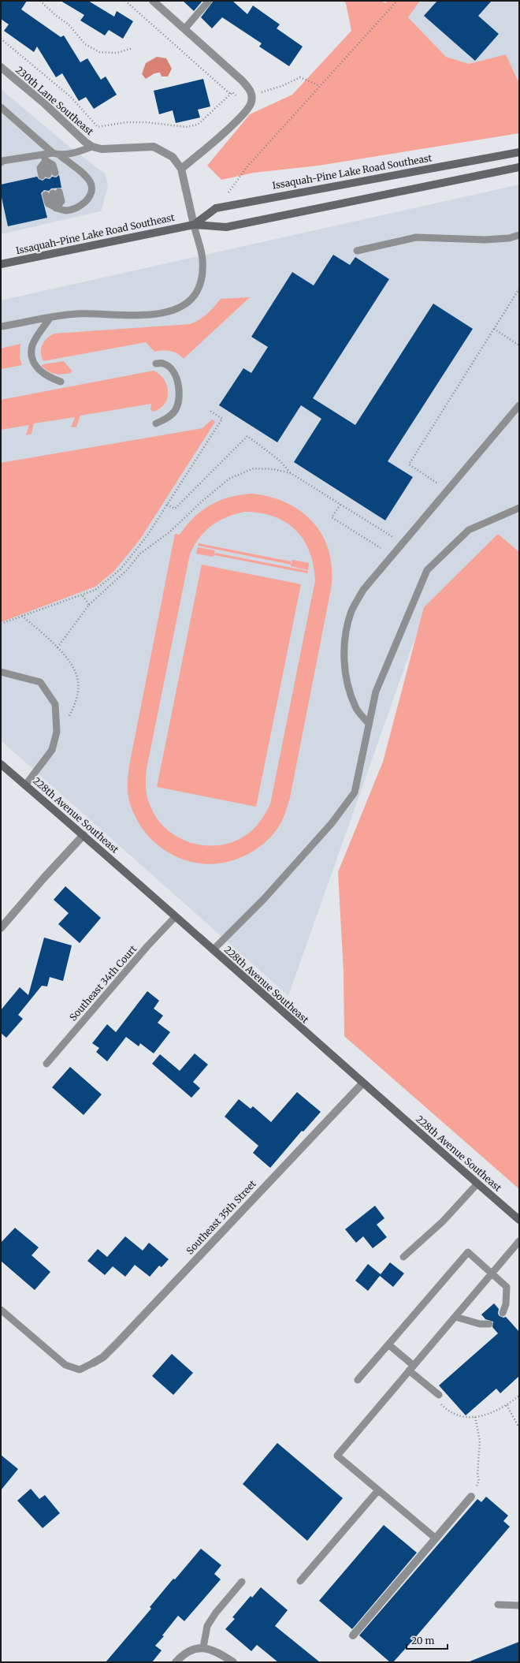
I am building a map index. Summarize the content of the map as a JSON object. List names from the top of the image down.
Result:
{
  "streets": {
    "main road": ["Issaquah-Pine Lake Road Southeast", "228th Avenue Southeast"],
    "street": ["230th Lane Southeast", "Southeast 35th Street"],
    "lane": ["Southeast 34th Court"]
  },
  "crossings": [
    ["230th Lane Southeast", "Issaquah-Pine Lake Road Southeast"],
    ["228th Avenue Southeast", "Southeast 34th Court"],
    ["228th Avenue Southeast", "Southeast 35th Street"]
  ],
  "scale_bar": "20 m"
}
